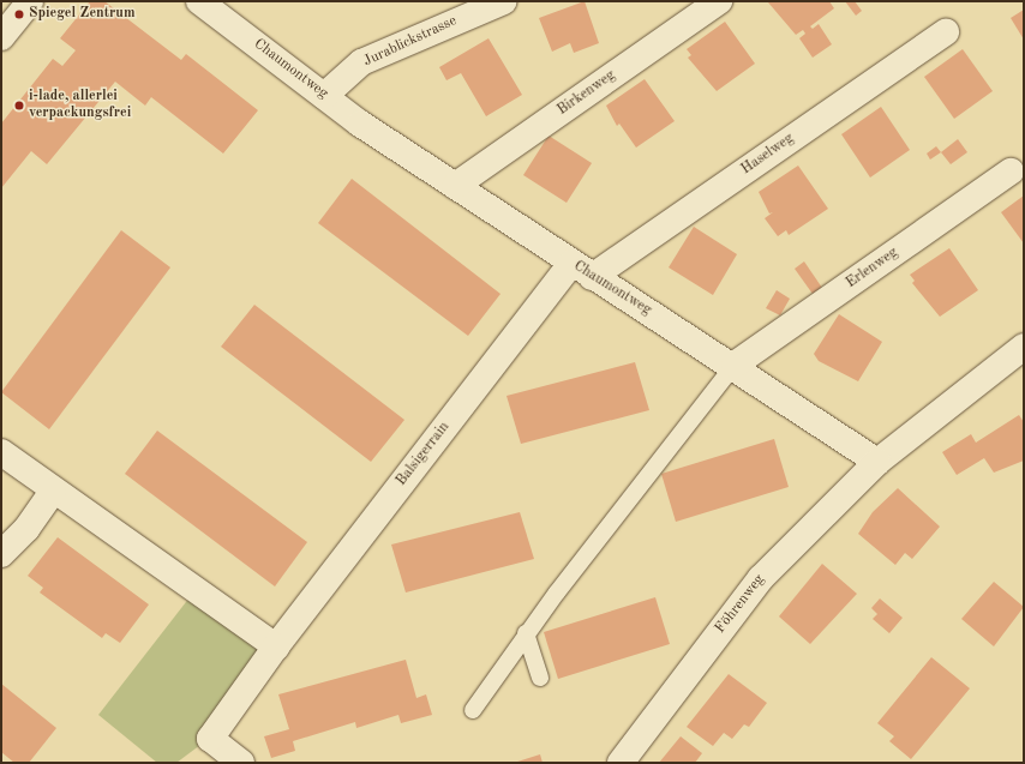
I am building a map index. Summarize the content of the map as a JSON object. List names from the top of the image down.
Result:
{
  "streets": {
    "street": [
      "Jurablickstrasse",
      "Chaumontweg",
      "Birkenweg",
      "Haselweg",
      "Erlenweg",
      "Balsigerrain",
      "Föhrenweg"
    ]
  },
  "crossings": [
    ["Jurablickstrasse", "Chaumontweg"],
    ["Chaumontweg", "Birkenweg"],
    ["Chaumontweg", "Haselweg"],
    ["Chaumontweg", "Erlenweg"],
    ["Chaumontweg", "Balsigerrain"],
    ["Chaumontweg", "Föhrenweg"],
    ["Haselweg", "Balsigerrain"]
  ],
  "places": ["Spiegel Zentrum", "i-lade, allerlei verpackungsfrei"]
}
